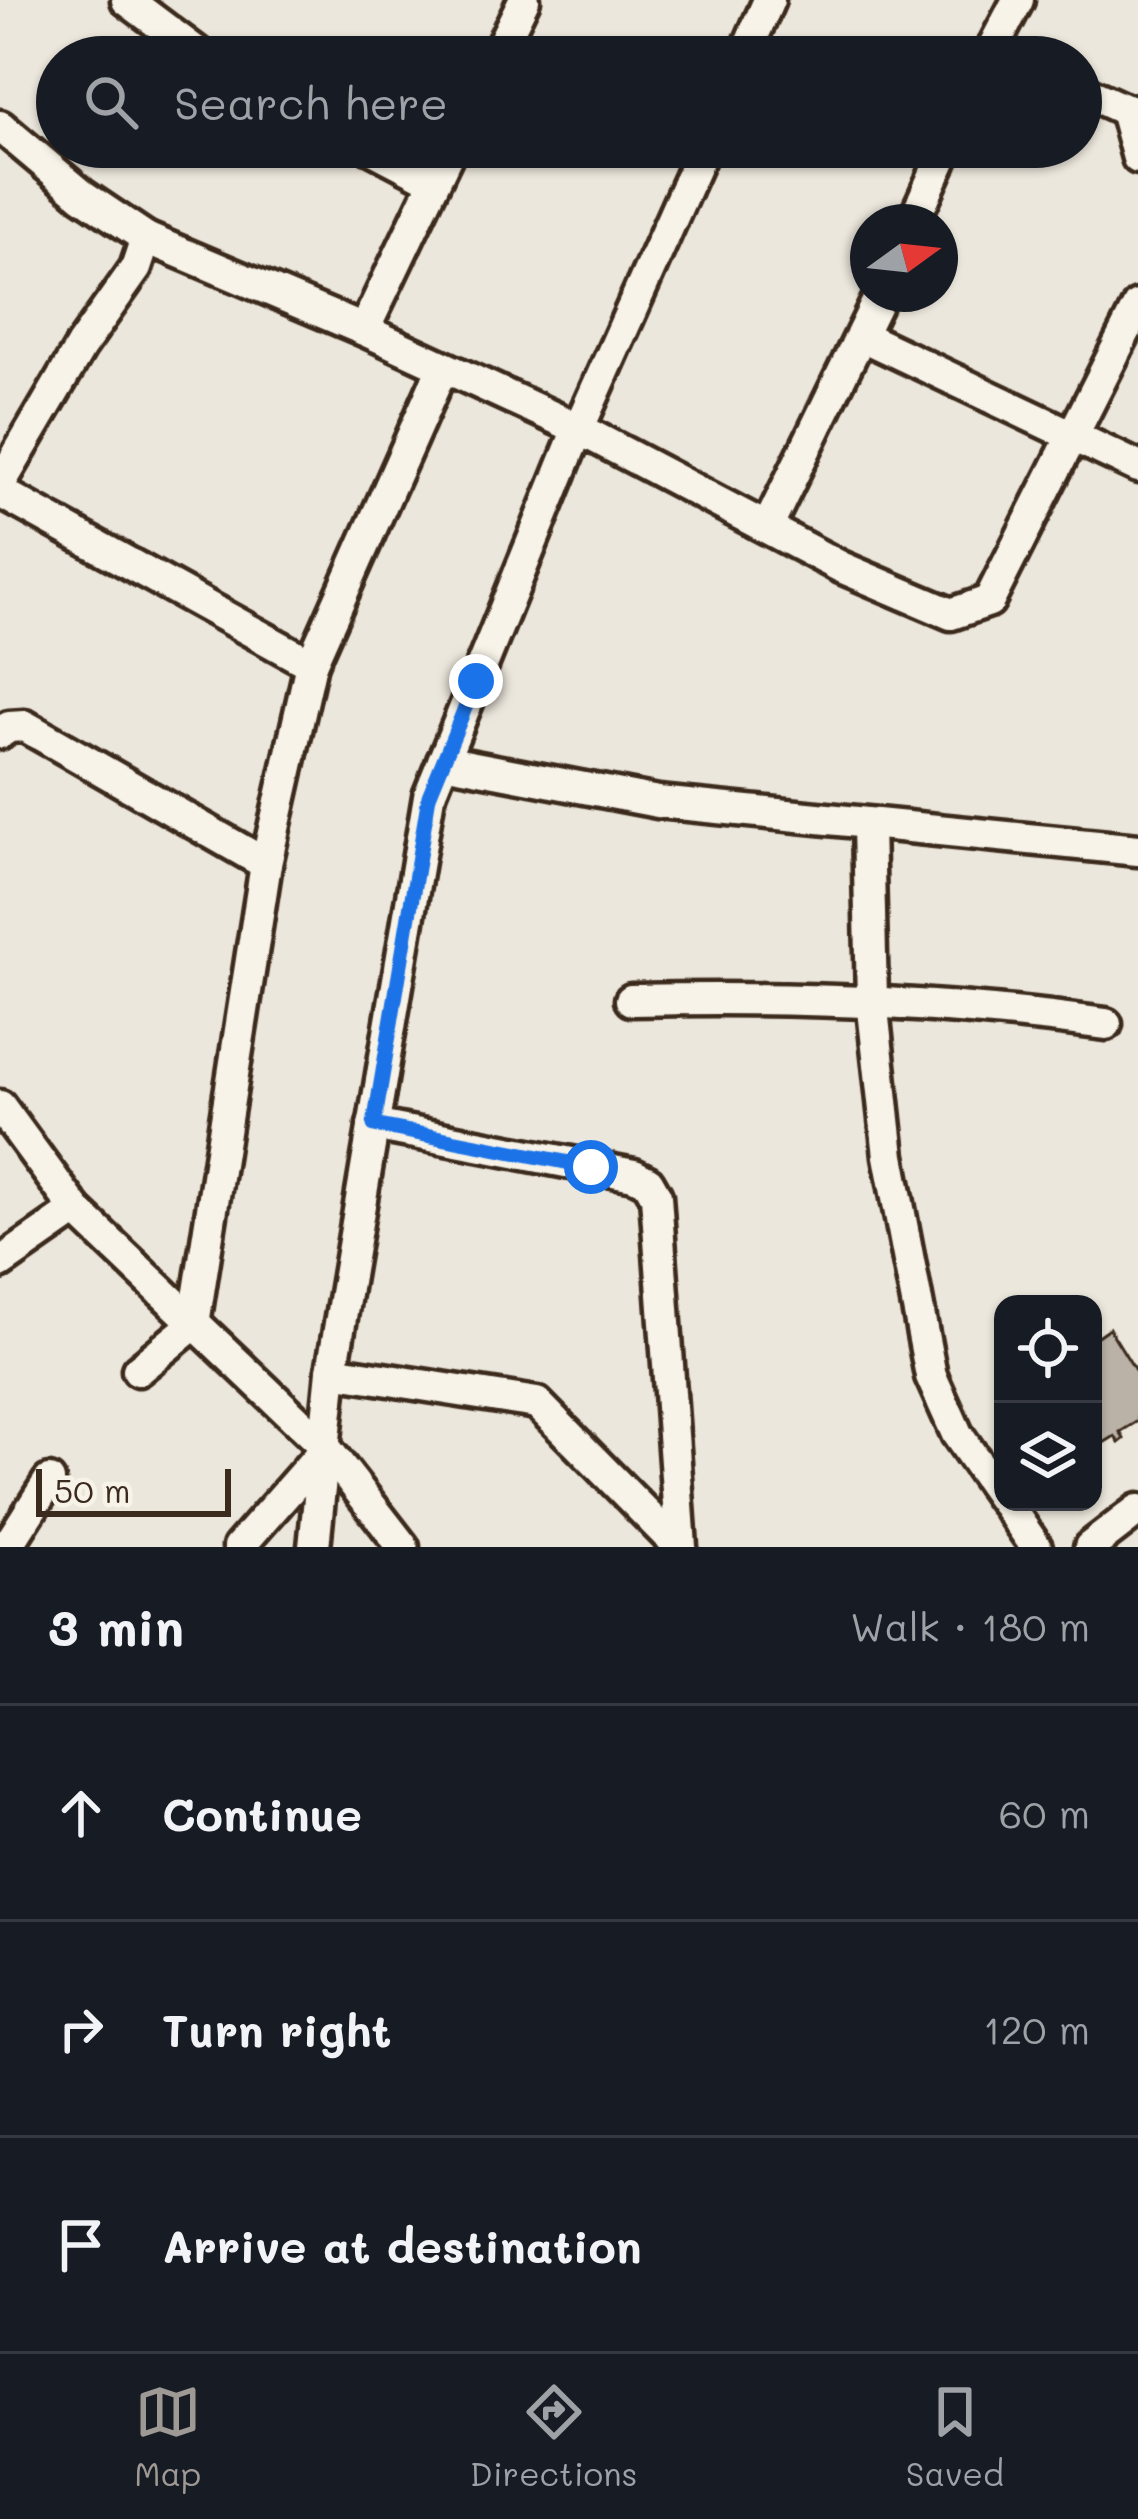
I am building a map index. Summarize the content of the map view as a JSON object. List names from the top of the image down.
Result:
{
  "scale_bar": "50 m",
  "north": "right",
  "page": {
    "search": "Search here",
    "scale": "50 m",
    "heading": ["3 min", "Walk · 180 m"],
    "list": [
      ["Continue", "60 m"],
      ["Turn right", "120 m"],
      "Arrive at destination"
    ],
    "nav": ["Map", "Directions", "Saved"]
  }
}
